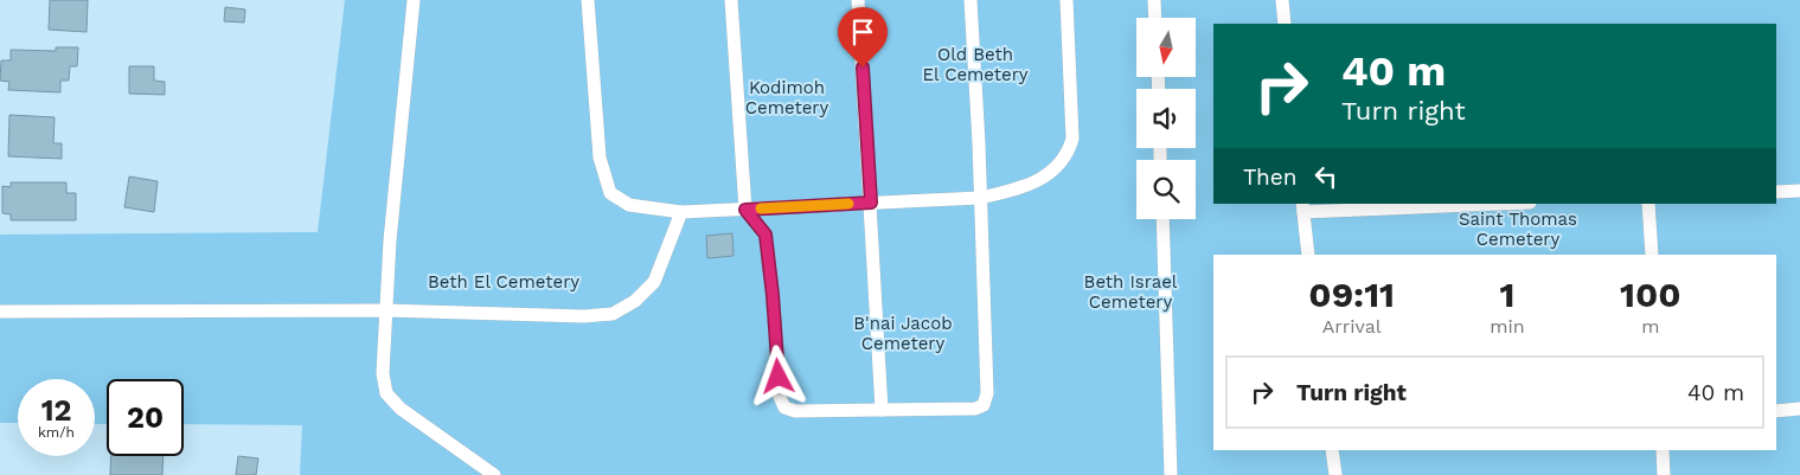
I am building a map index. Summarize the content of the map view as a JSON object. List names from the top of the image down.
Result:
{
  "parks": [
    "Old Beth El Cemetery",
    "Kodimoh Cemetery",
    "Saint Thomas Cemetery",
    "Beth El Cemetery",
    "Beth Israel Cemetery",
    "B'nai Jacob Cemetery"
  ],
  "north": "bottom",
  "page": {
    "turn": ["40 m", "Turn right"],
    "then": "Then",
    "eta": [
      "09:11",
      "Arrival",
      "1",
      "min",
      "100",
      "m"
    ],
    "list": [
      {
        "name": "Turn right",
        "value": "40 m"
      }
    ],
    "speed": "12 km/h",
    "limit": "20"
  }
}
